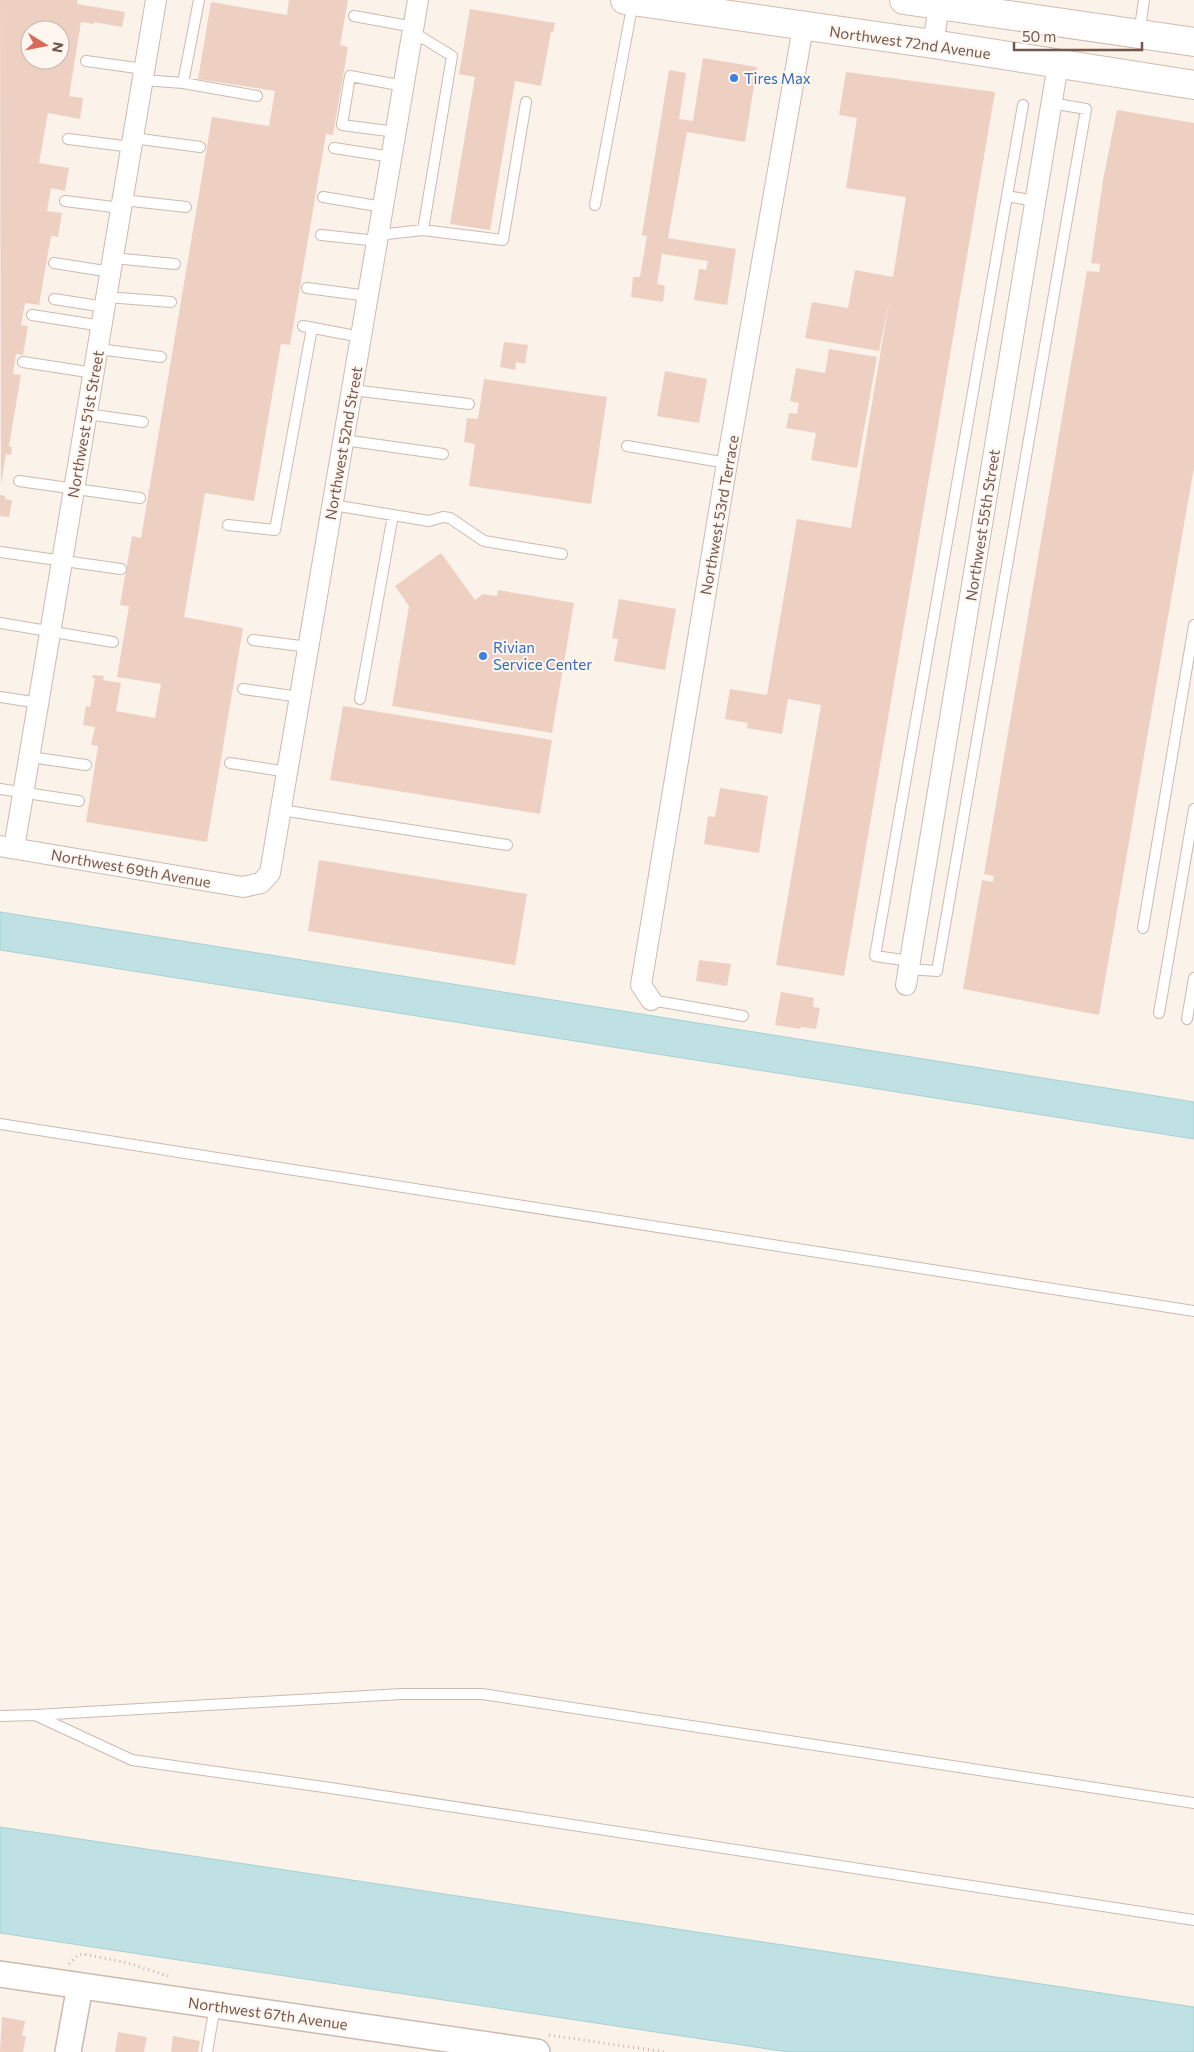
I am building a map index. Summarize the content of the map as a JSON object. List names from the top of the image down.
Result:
{
  "streets": {
    "main road": ["Northwest 72nd Avenue"],
    "street": [
      "Northwest 51st Street",
      "Northwest 52nd Street",
      "Northwest 53rd Terrace",
      "Northwest 55th Street",
      "Northwest 69th Avenue",
      "Northwest 67th Avenue"
    ]
  },
  "crossings": [
    ["Northwest 72nd Avenue", "Northwest 53rd Terrace"],
    ["Northwest 72nd Avenue", "Northwest 55th Street"],
    ["Northwest 51st Street", "Northwest 69th Avenue"],
    ["Northwest 52nd Street", "Northwest 69th Avenue"]
  ],
  "places": ["Tires Max", "Rivian Service Center"],
  "scale_bar": "50 m",
  "north": "right"
}
